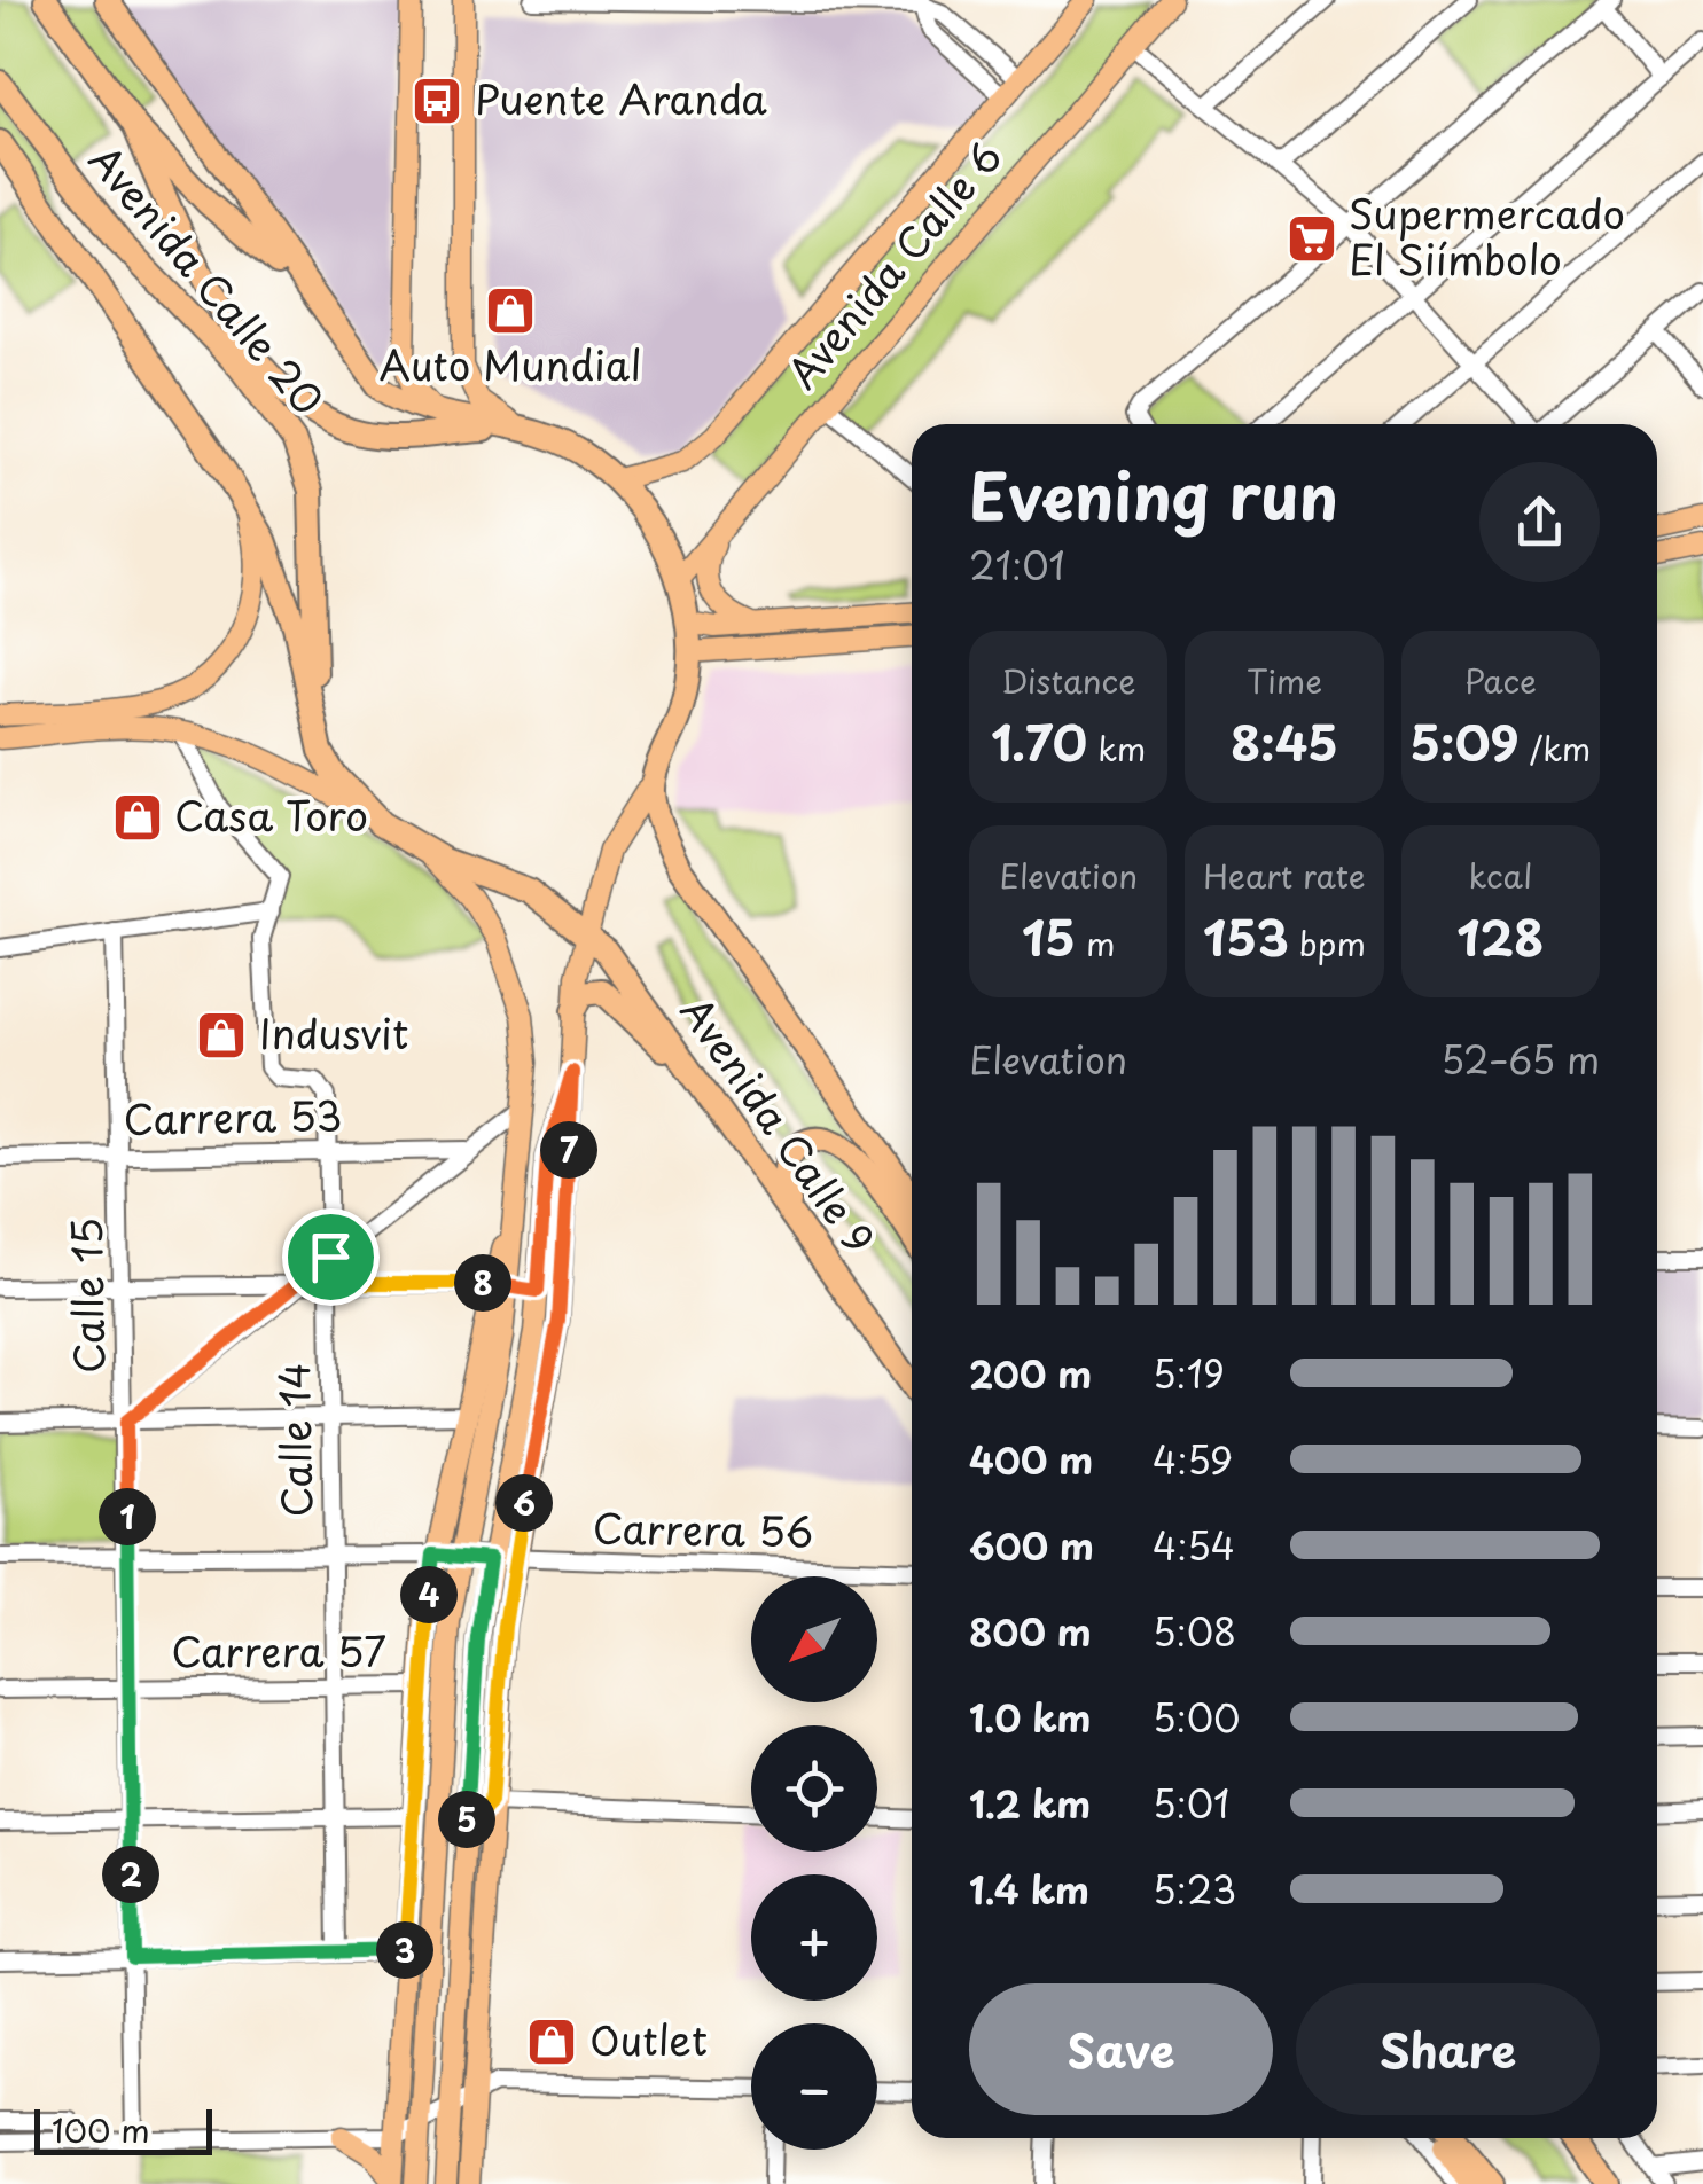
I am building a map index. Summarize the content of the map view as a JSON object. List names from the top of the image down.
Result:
{
  "streets": {
    "highway": ["Avenida Calle 20", "Avenida Calle 9"],
    "main road": ["Avenida Calle 6"],
    "street": [
      "Carrera 53",
      "Calle 15",
      "Calle 14",
      "Carrera 56",
      "Carrera 57"
    ]
  },
  "crossings": [
    ["Avenida Calle 20", "Avenida Calle 9"],
    ["Carrera 53", "Calle 15"],
    ["Carrera 53", "Calle 14"],
    ["Calle 15", "Carrera 56"],
    ["Calle 15", "Carrera 57"],
    ["Calle 14", "Carrera 56"],
    ["Calle 14", "Carrera 57"]
  ],
  "places": {
    "bus stop": ["Puente Aranda"],
    "supermarket": ["Supermercado El Siímbolo"],
    "shop": [
      "Auto Mundial",
      "Casa Toro",
      "Indusvit",
      "Outlet"
    ]
  },
  "scale_bar": "100 m",
  "north": "bottom left",
  "page": {
    "heading": ["Evening run", "21:01"],
    "stats": [
      ["Distance", "1.70 km"],
      ["Time", "8:45"],
      ["Pace", "5:09 /km"],
      ["Elevation", "15 m"],
      ["Heart rate", "153 bpm"],
      ["kcal", "128"]
    ],
    "chart": ["Elevation", "52–65 m"],
    "pins": [
      "7",
      "8",
      "6",
      "1",
      "4",
      "5",
      "2",
      "3"
    ],
    "list": [
      {
        "name": "200 m",
        "note": "5:19"
      },
      {
        "name": "400 m",
        "note": "4:59"
      },
      {
        "name": "600 m",
        "note": "4:54"
      },
      {
        "name": "800 m",
        "note": "5:08"
      },
      {
        "name": "1.0 km",
        "note": "5:00"
      },
      {
        "name": "1.2 km",
        "note": "5:01"
      },
      {
        "name": "1.4 km",
        "note": "5:23"
      }
    ],
    "map_buttons": ["+", "−"],
    "buttons": ["Save", "Share"],
    "scale": "100 m"
  }
}
